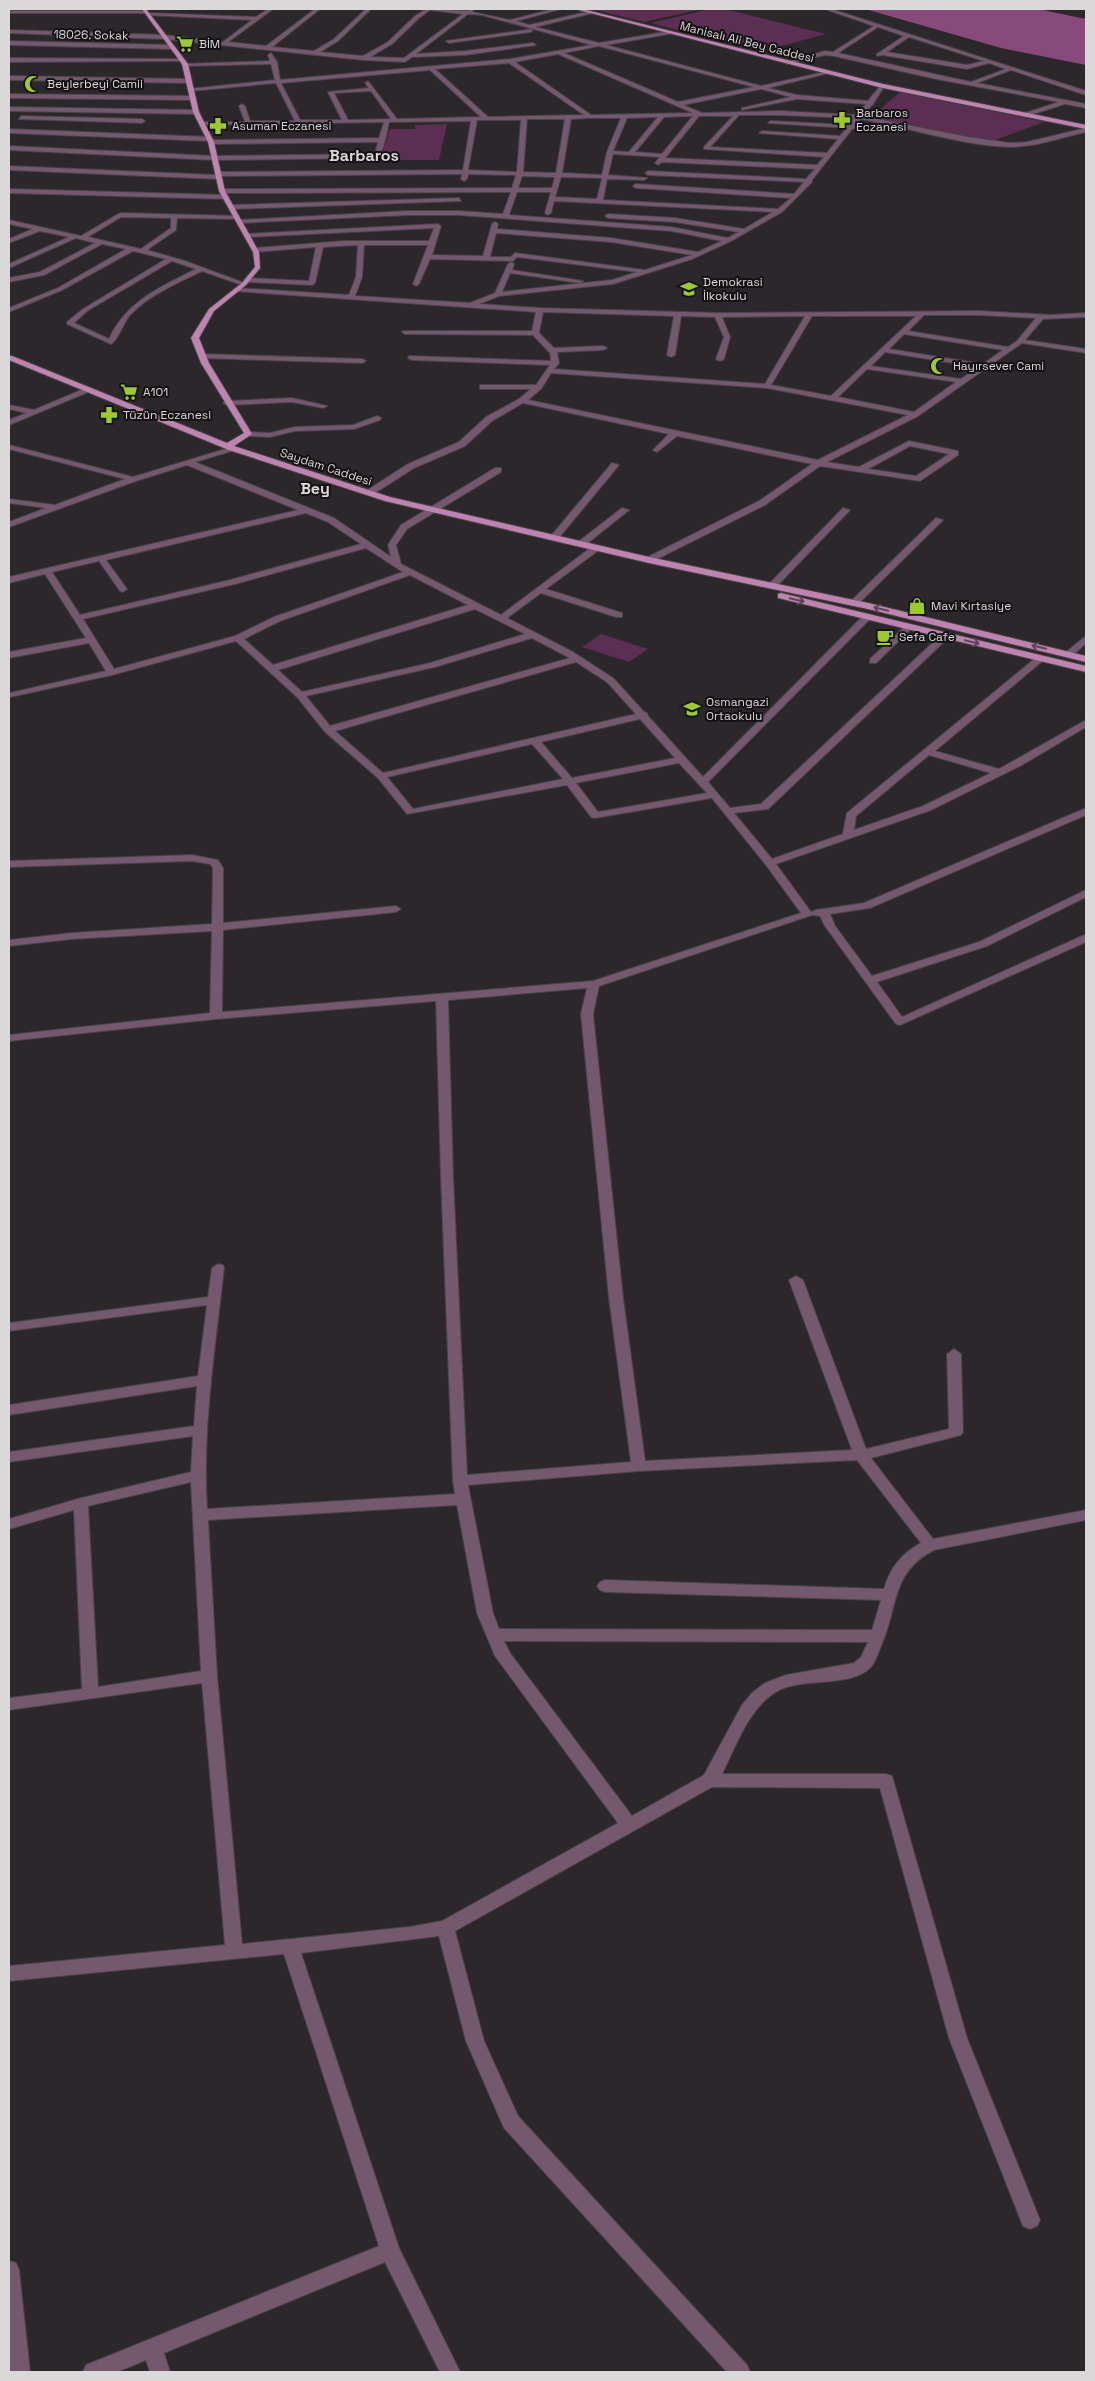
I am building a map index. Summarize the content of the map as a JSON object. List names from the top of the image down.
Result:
{
  "streets": {
    "main road": ["Manisalı Ali Bey Caddesi", "Saydam Caddesi"],
    "street": ["18026. Sokak"]
  },
  "districts": ["Barbaros", "Bey"],
  "places": {
    "supermarket": ["BİM", "A101"],
    "mosque": ["Beylerbeyi Camii", "Hayırsever Cami"],
    "pharmacy": ["Barbaros Eczanesi", "Asuman Eczanesi", "Tüzün Eczanesi"],
    "school or university": ["Demokrasi İlkokulu", "Osmangazi Ortaokulu"],
    "shop": ["Mavi Kırtasiye"],
    "cafe": ["Sefa Cafe"]
  }
}
